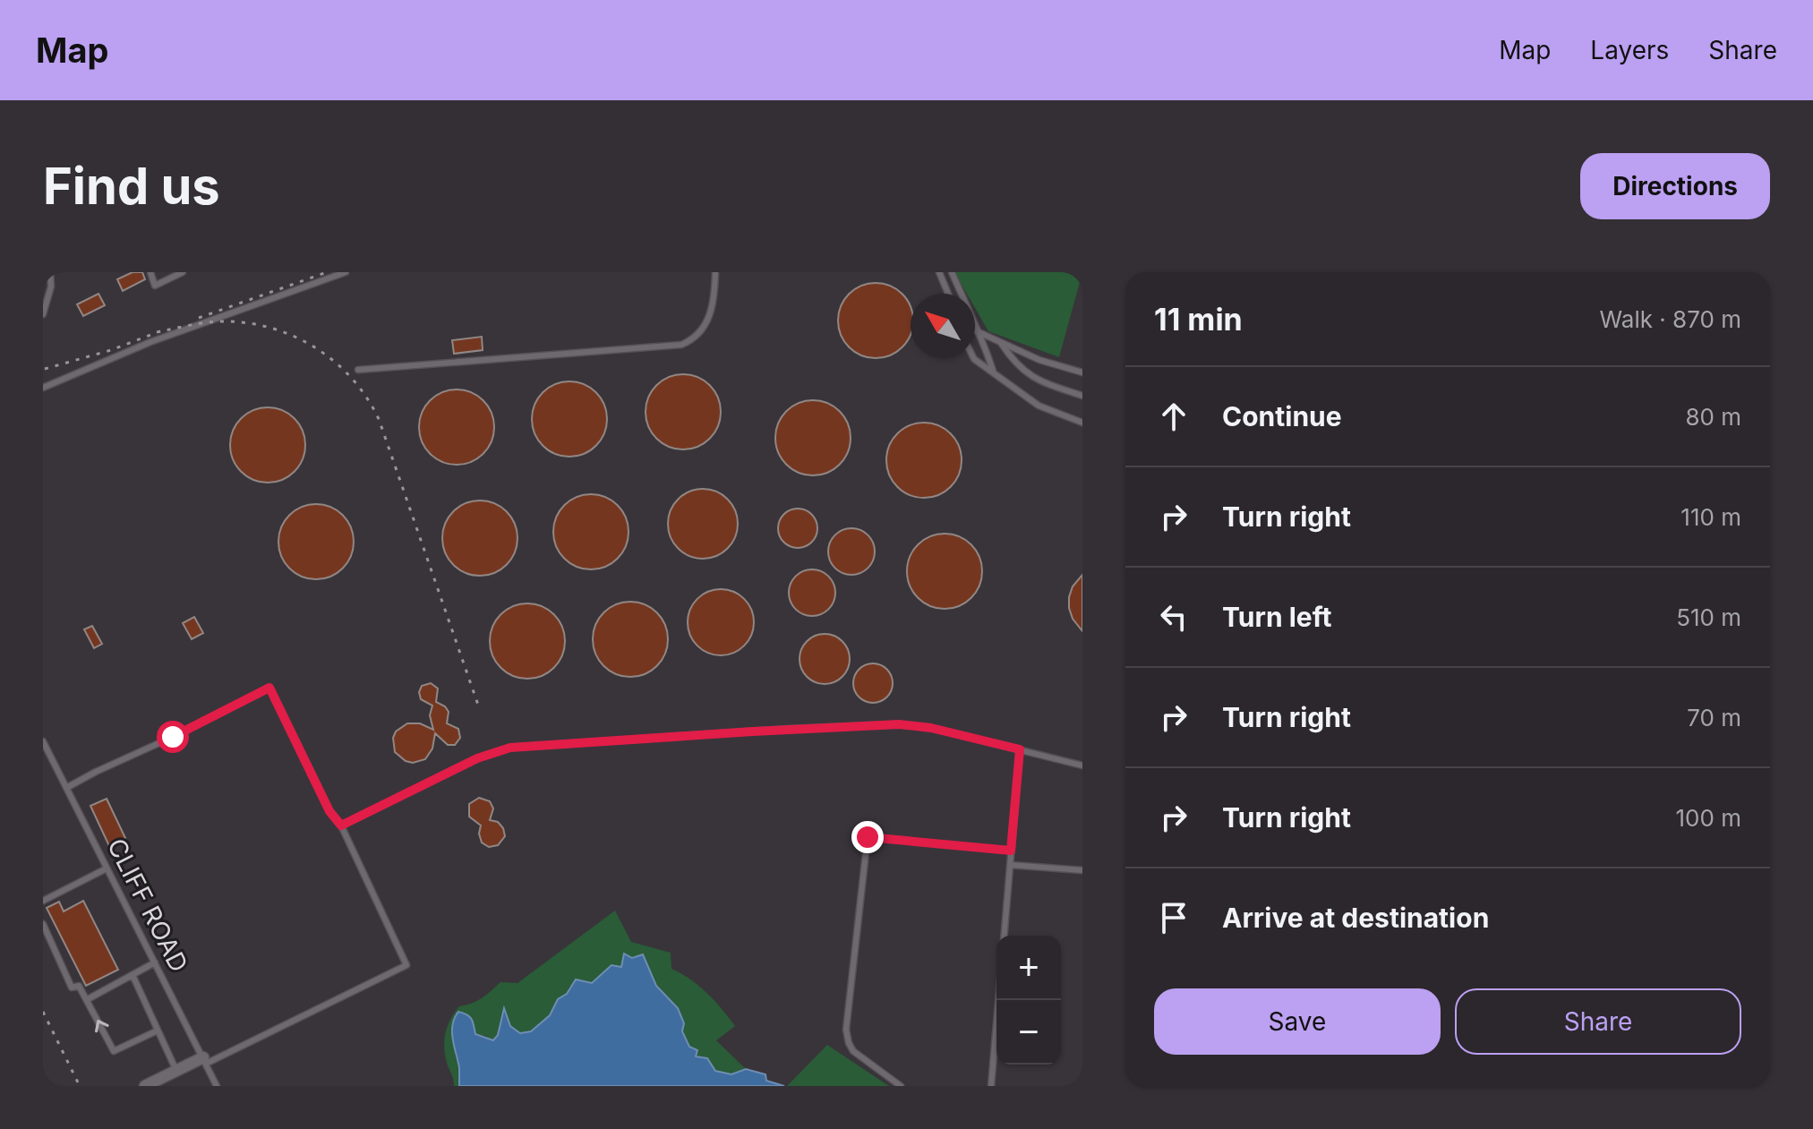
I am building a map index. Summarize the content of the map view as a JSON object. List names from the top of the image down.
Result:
{
  "streets": {
    "lane": ["CLIFF ROAD"]
  },
  "north": "top left",
  "page": {
    "header": "Map",
    "nav": ["Map", "Layers", "Share"],
    "buttons": [
      "Directions",
      ["Save", "Share"]
    ],
    "title": "Find us",
    "heading": ["11 min", "Walk · 870 m"],
    "list": [
      ["Continue", "80 m"],
      ["Turn right", "110 m"],
      ["Turn left", "510 m"],
      ["Turn right", "70 m"],
      ["Turn right", "100 m"],
      "Arrive at destination"
    ],
    "map_buttons": ["+", "−"]
  }
}
